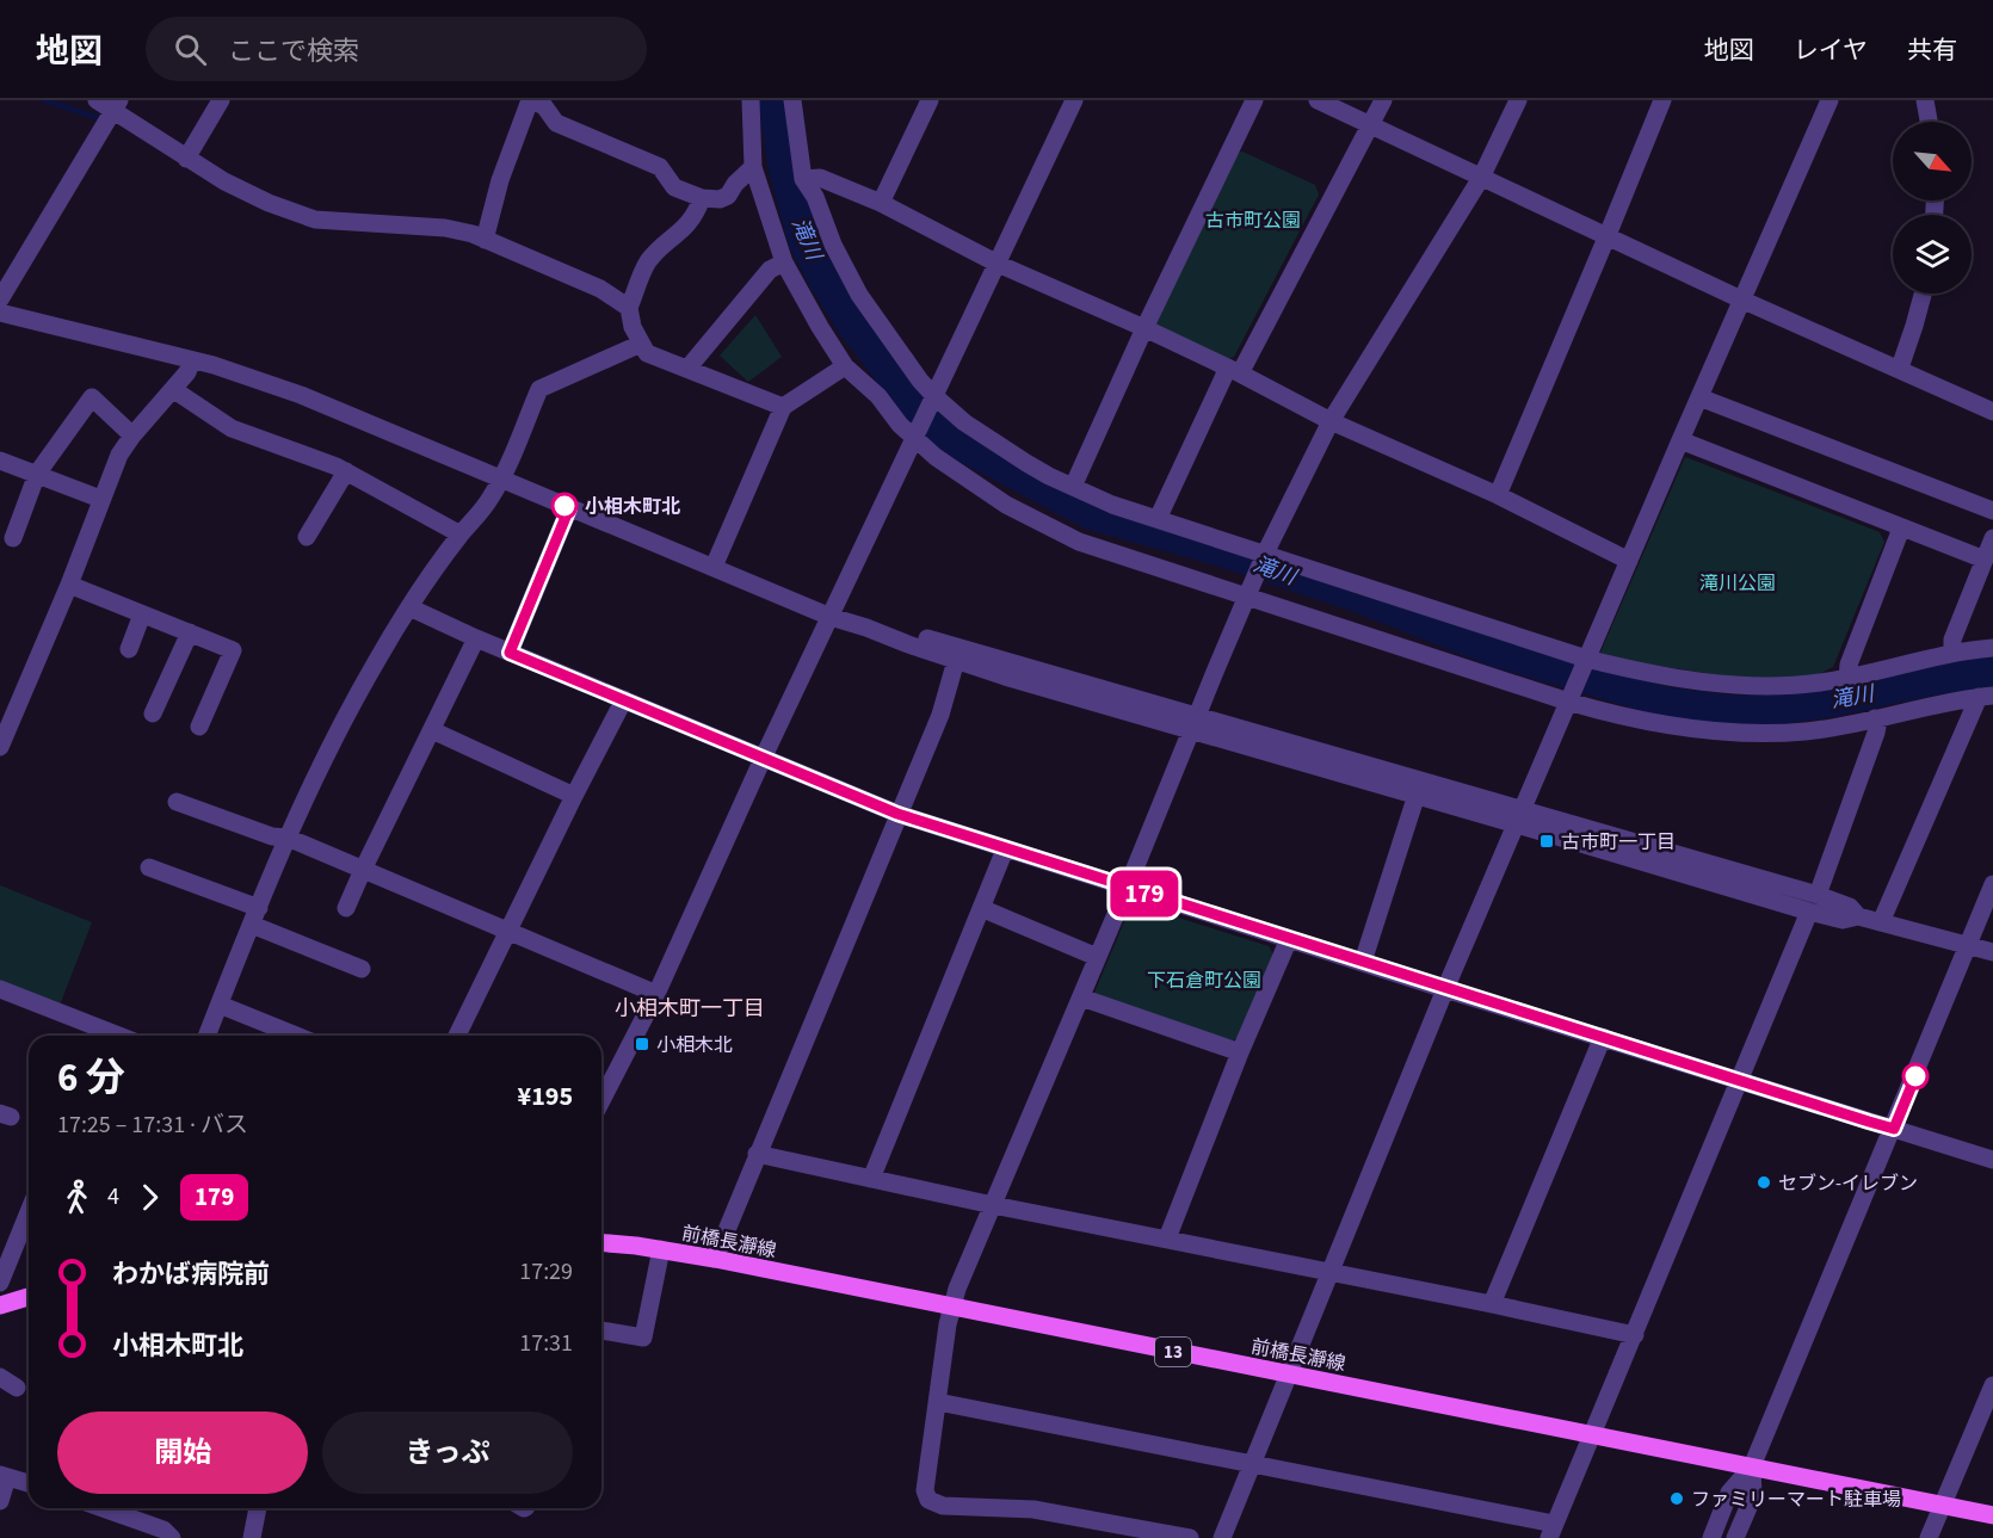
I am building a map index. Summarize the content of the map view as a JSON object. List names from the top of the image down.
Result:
{
  "streets": {
    "main road": ["前橋長瀞線", "13"]
  },
  "districts": ["小相木町一丁目"],
  "water": ["滝川"],
  "parks": ["古市町公園", "滝川公園", "下石倉町公園"],
  "places": {
    "other": ["小相木町北", "セブン-イレブン", "ファミリーマート駐車場"],
    "transit": ["古市町一丁目", "小相木北"]
  },
  "lines": ["bus line 179"],
  "north": "bottom right",
  "page": {
    "header": "地図",
    "search": "ここで検索",
    "nav": ["地図", "レイヤ", "共有"],
    "on_map": "179",
    "heading": ["6 分", "17:25 – 17:31 · バス", "¥195"],
    "legs": ["4", "179"],
    "list": [
      {
        "name": "わかば病院前",
        "value": "17:29"
      },
      {
        "name": "小相木町北",
        "value": "17:31"
      }
    ],
    "buttons": ["開始", "きっぷ"]
  }
}
